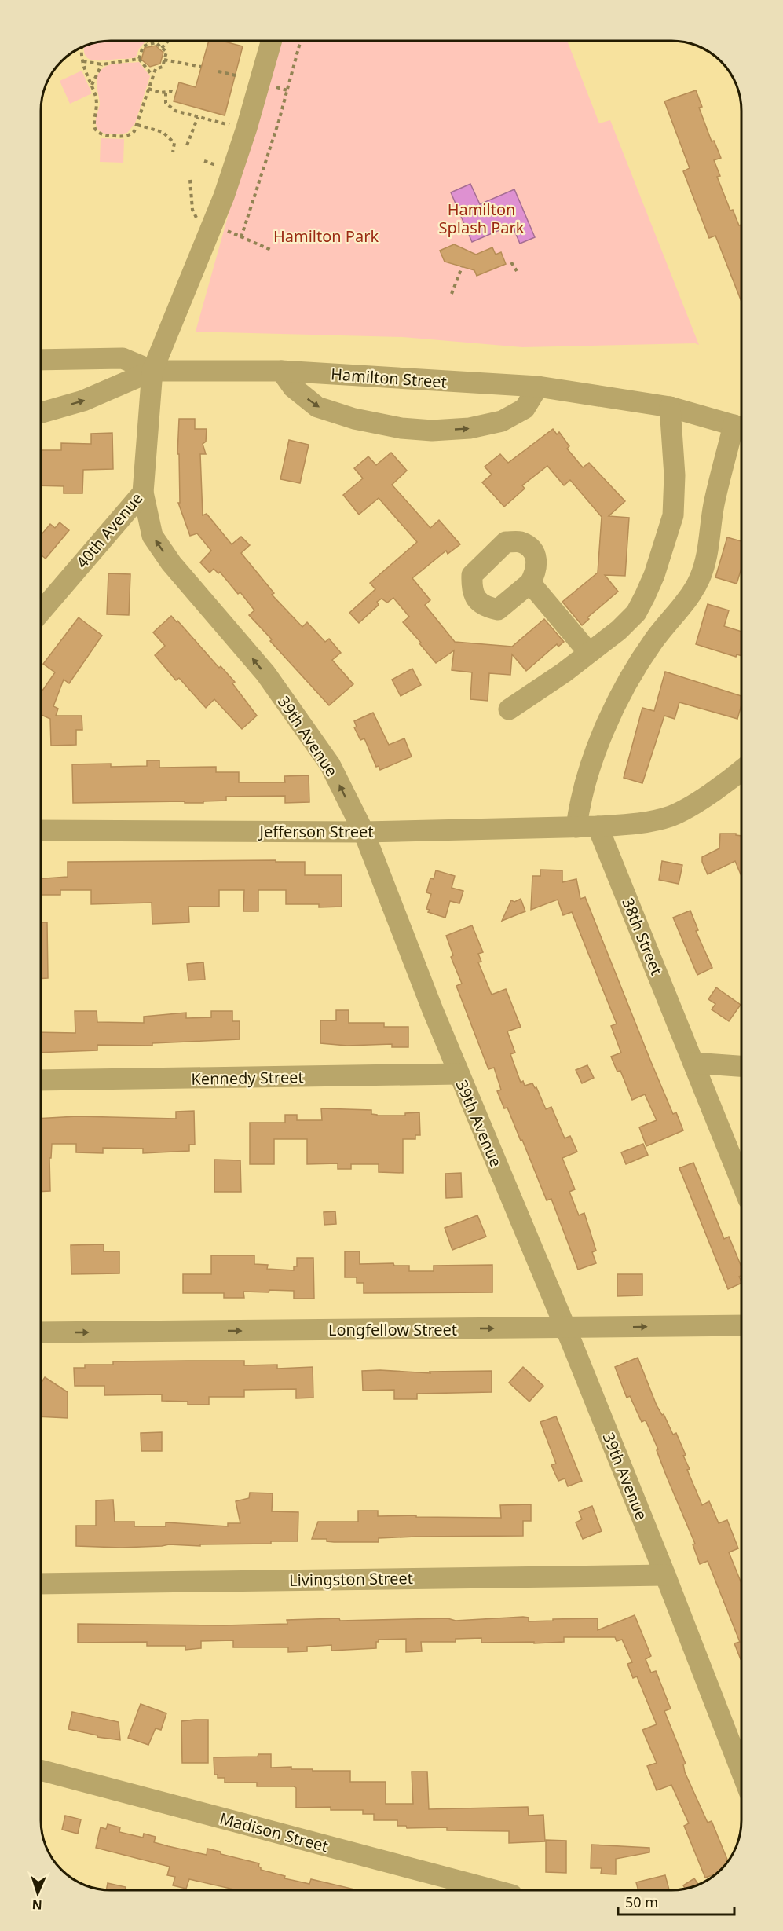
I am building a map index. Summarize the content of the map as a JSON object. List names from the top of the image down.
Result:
{
  "streets": {
    "street": [
      "Hamilton Street",
      "40th Avenue",
      "39th Avenue",
      "Jefferson Street",
      "38th Street",
      "Kennedy Street",
      "Longfellow Street",
      "Livingston Street",
      "Madison Street"
    ]
  },
  "crossings": [
    ["Hamilton Street", "40th Avenue"],
    ["40th Avenue", "39th Avenue"],
    ["39th Avenue", "Jefferson Street"],
    ["39th Avenue", "Kennedy Street"],
    ["39th Avenue", "Longfellow Street"],
    ["39th Avenue", "Livingston Street"],
    ["Jefferson Street", "38th Street"]
  ],
  "one_way": ["Longfellow Street"],
  "parks": ["Hamilton Splash Park", "Hamilton Park"],
  "scale_bar": "50 m",
  "north": "bottom"
}
